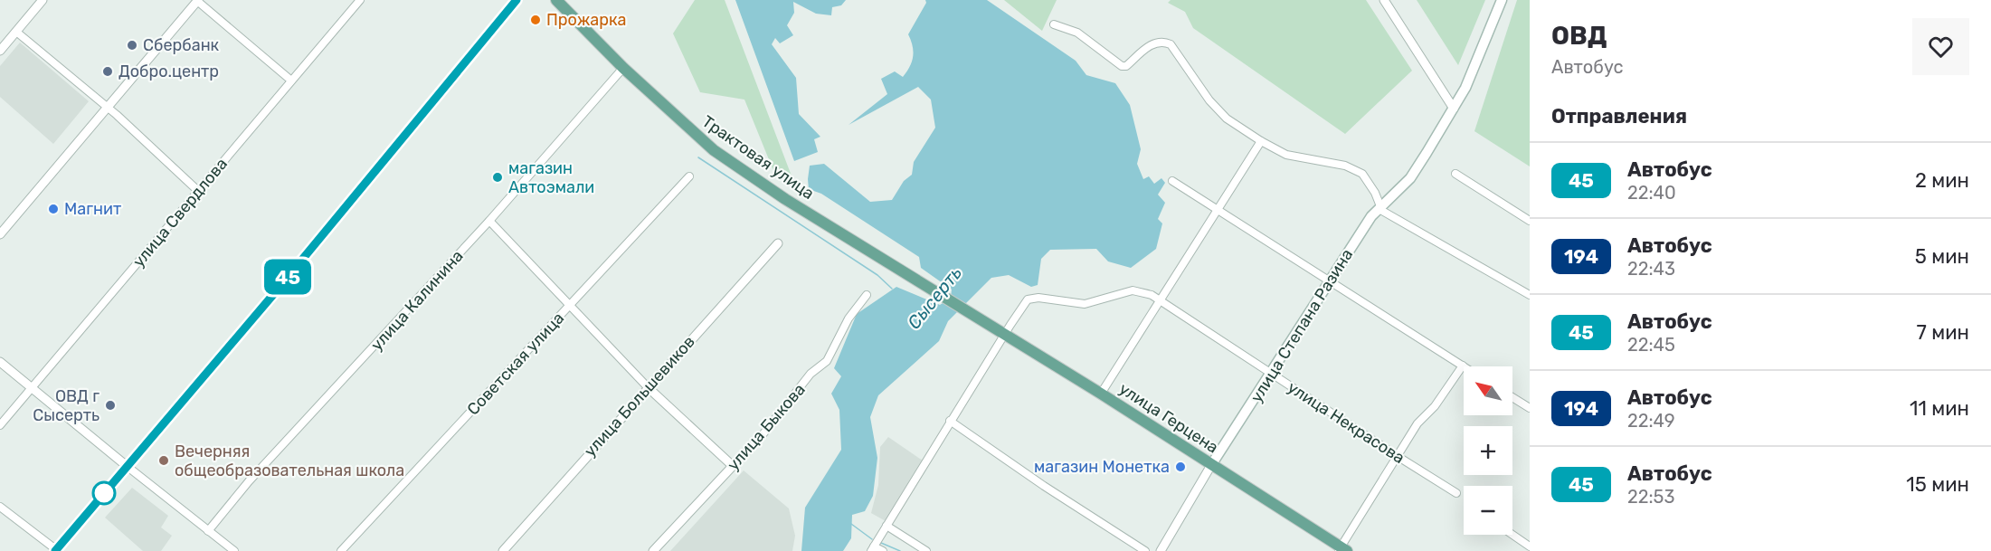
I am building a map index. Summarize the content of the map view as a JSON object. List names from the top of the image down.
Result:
{
  "streets": {
    "main road": ["Трактовая улица", "улица Степана Разина", "улица Герцена"],
    "street": [
      "улица Свердлова",
      "улица Калинина",
      "Советская улица",
      "улица Большевиков",
      "улица Некрасова",
      "улица Быкова"
    ]
  },
  "crossings": [
    ["Трактовая улица", "улица Калинина"],
    ["Трактовая улица", "улица Герцена"],
    ["улица Степана Разина", "улица Герцена"],
    ["улица Степана Разина", "улица Некрасова"],
    ["улица Герцена", "улица Некрасова"]
  ],
  "water": ["Сысерть"],
  "places": [
    "Прожарка",
    "Сбербанк",
    "Добро.центр",
    "магазин Автоэмали",
    "Магнит",
    "ОВД г Сысерть",
    "Вечерняя общеобразовательная школа",
    "магазин Монетка"
  ],
  "lines": ["bus line 45"],
  "north": "top left",
  "page": {
    "on_map": "45",
    "heading": [
      ["ОВД", "Автобус"],
      "Отправления"
    ],
    "list": [
      {
        "mark": "45",
        "name": "Автобус",
        "note": "22:40",
        "value": "2 мин"
      },
      {
        "mark": "194",
        "name": "Автобус",
        "note": "22:43",
        "value": "5 мин"
      },
      {
        "mark": "45",
        "name": "Автобус",
        "note": "22:45",
        "value": "7 мин"
      },
      {
        "mark": "194",
        "name": "Автобус",
        "note": "22:49",
        "value": "11 мин"
      },
      {
        "mark": "45",
        "name": "Автобус",
        "note": "22:53",
        "value": "15 мин"
      }
    ],
    "map_buttons": ["+", "−"]
  }
}
